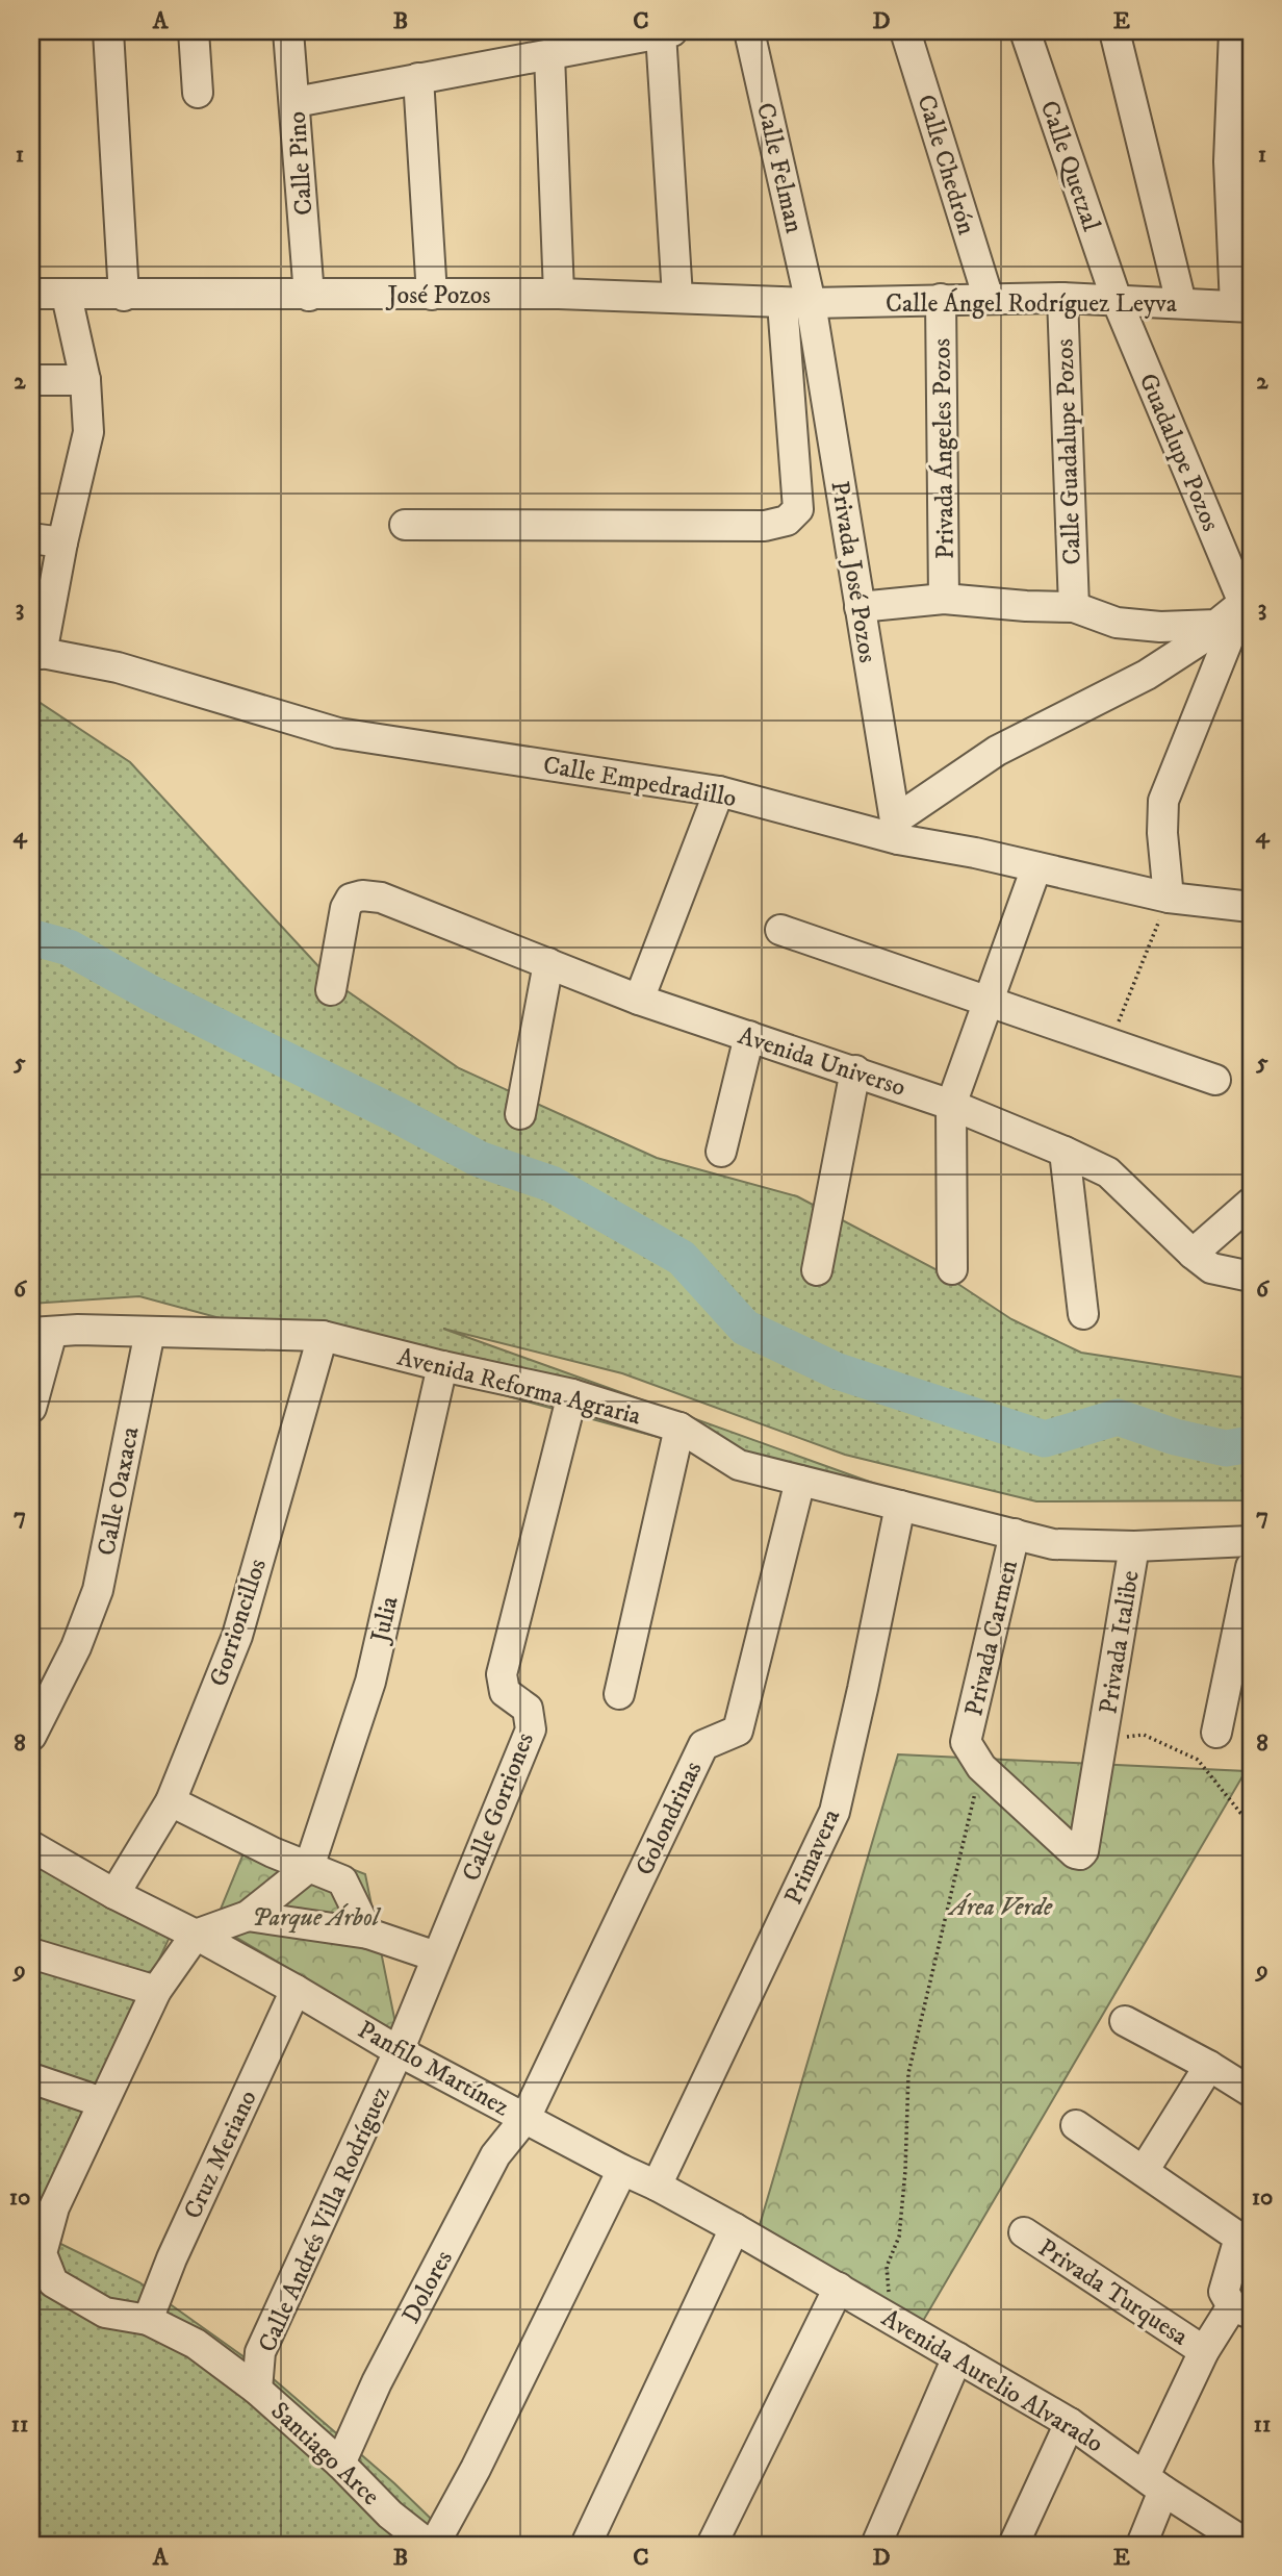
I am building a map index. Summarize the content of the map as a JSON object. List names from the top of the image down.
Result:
{
  "streets": {
    "street": [
      "Calle Pino",
      "Calle Chedrón",
      "Calle Quetzal",
      "Calle Felman",
      "José Pozos",
      "Calle Ángel Rodríguez Leyva",
      "Privada Ángeles Pozos",
      "Calle Guadalupe Pozos",
      "Guadalupe Pozos",
      "Privada José Pozos",
      "Calle Empedradillo",
      "Avenida Universo",
      "Avenida Reforma Agraria",
      "Calle Oaxaca",
      "Julia",
      "Gorrioncillos",
      "Privada Carmen",
      "Privada Italibe",
      "Calle Gorriones",
      "Golondrinas",
      "Primavera",
      "Panfilo Martínez",
      "Cruz Meriano",
      "Calle Andrés Villa Rodríguez",
      "Dolores",
      "Privada Turquesa",
      "Avenida Aurelio Alvarado",
      "Santiago Arce"
    ]
  },
  "crossings": [
    ["Calle Pino", "José Pozos"],
    ["Calle Chedrón", "Calle Ángel Rodríguez Leyva"],
    ["Calle Quetzal", "Calle Ángel Rodríguez Leyva"],
    ["Calle Quetzal", "Guadalupe Pozos"],
    ["Calle Felman", "José Pozos"],
    ["Calle Felman", "Calle Ángel Rodríguez Leyva"],
    ["Calle Felman", "Privada José Pozos"],
    ["José Pozos", "Calle Ángel Rodríguez Leyva"],
    ["José Pozos", "Privada José Pozos"],
    ["Calle Ángel Rodríguez Leyva", "Privada Ángeles Pozos"],
    ["Calle Ángel Rodríguez Leyva", "Calle Guadalupe Pozos"],
    ["Calle Ángel Rodríguez Leyva", "Guadalupe Pozos"],
    ["Calle Ángel Rodríguez Leyva", "Privada José Pozos"],
    ["Privada José Pozos", "Calle Empedradillo"],
    ["Avenida Reforma Agraria", "Calle Oaxaca"],
    ["Avenida Reforma Agraria", "Julia"],
    ["Avenida Reforma Agraria", "Gorrioncillos"],
    ["Avenida Reforma Agraria", "Privada Carmen"],
    ["Avenida Reforma Agraria", "Privada Italibe"],
    ["Avenida Reforma Agraria", "Calle Gorriones"],
    ["Avenida Reforma Agraria", "Golondrinas"],
    ["Avenida Reforma Agraria", "Primavera"],
    ["Gorrioncillos", "Panfilo Martínez"],
    ["Privada Carmen", "Privada Italibe"],
    ["Calle Gorriones", "Panfilo Martínez"],
    ["Calle Gorriones", "Calle Andrés Villa Rodríguez"],
    ["Golondrinas", "Panfilo Martínez"],
    ["Golondrinas", "Dolores"],
    ["Primavera", "Panfilo Martínez"],
    ["Panfilo Martínez", "Cruz Meriano"],
    ["Panfilo Martínez", "Calle Andrés Villa Rodríguez"],
    ["Panfilo Martínez", "Dolores"],
    ["Panfilo Martínez", "Avenida Aurelio Alvarado"],
    ["Panfilo Martínez", "Santiago Arce"],
    ["Cruz Meriano", "Santiago Arce"],
    ["Calle Andrés Villa Rodríguez", "Santiago Arce"],
    ["Dolores", "Santiago Arce"]
  ],
  "parks": ["Área Verde", "Parque Árbol"],
  "grid": {
    "columns": [
      "A",
      "B",
      "C",
      "D",
      "E"
    ],
    "rows": [
      "1",
      "2",
      "3",
      "4",
      "5",
      "6",
      "7",
      "8",
      "9",
      "10",
      "11"
    ]
  }
}
